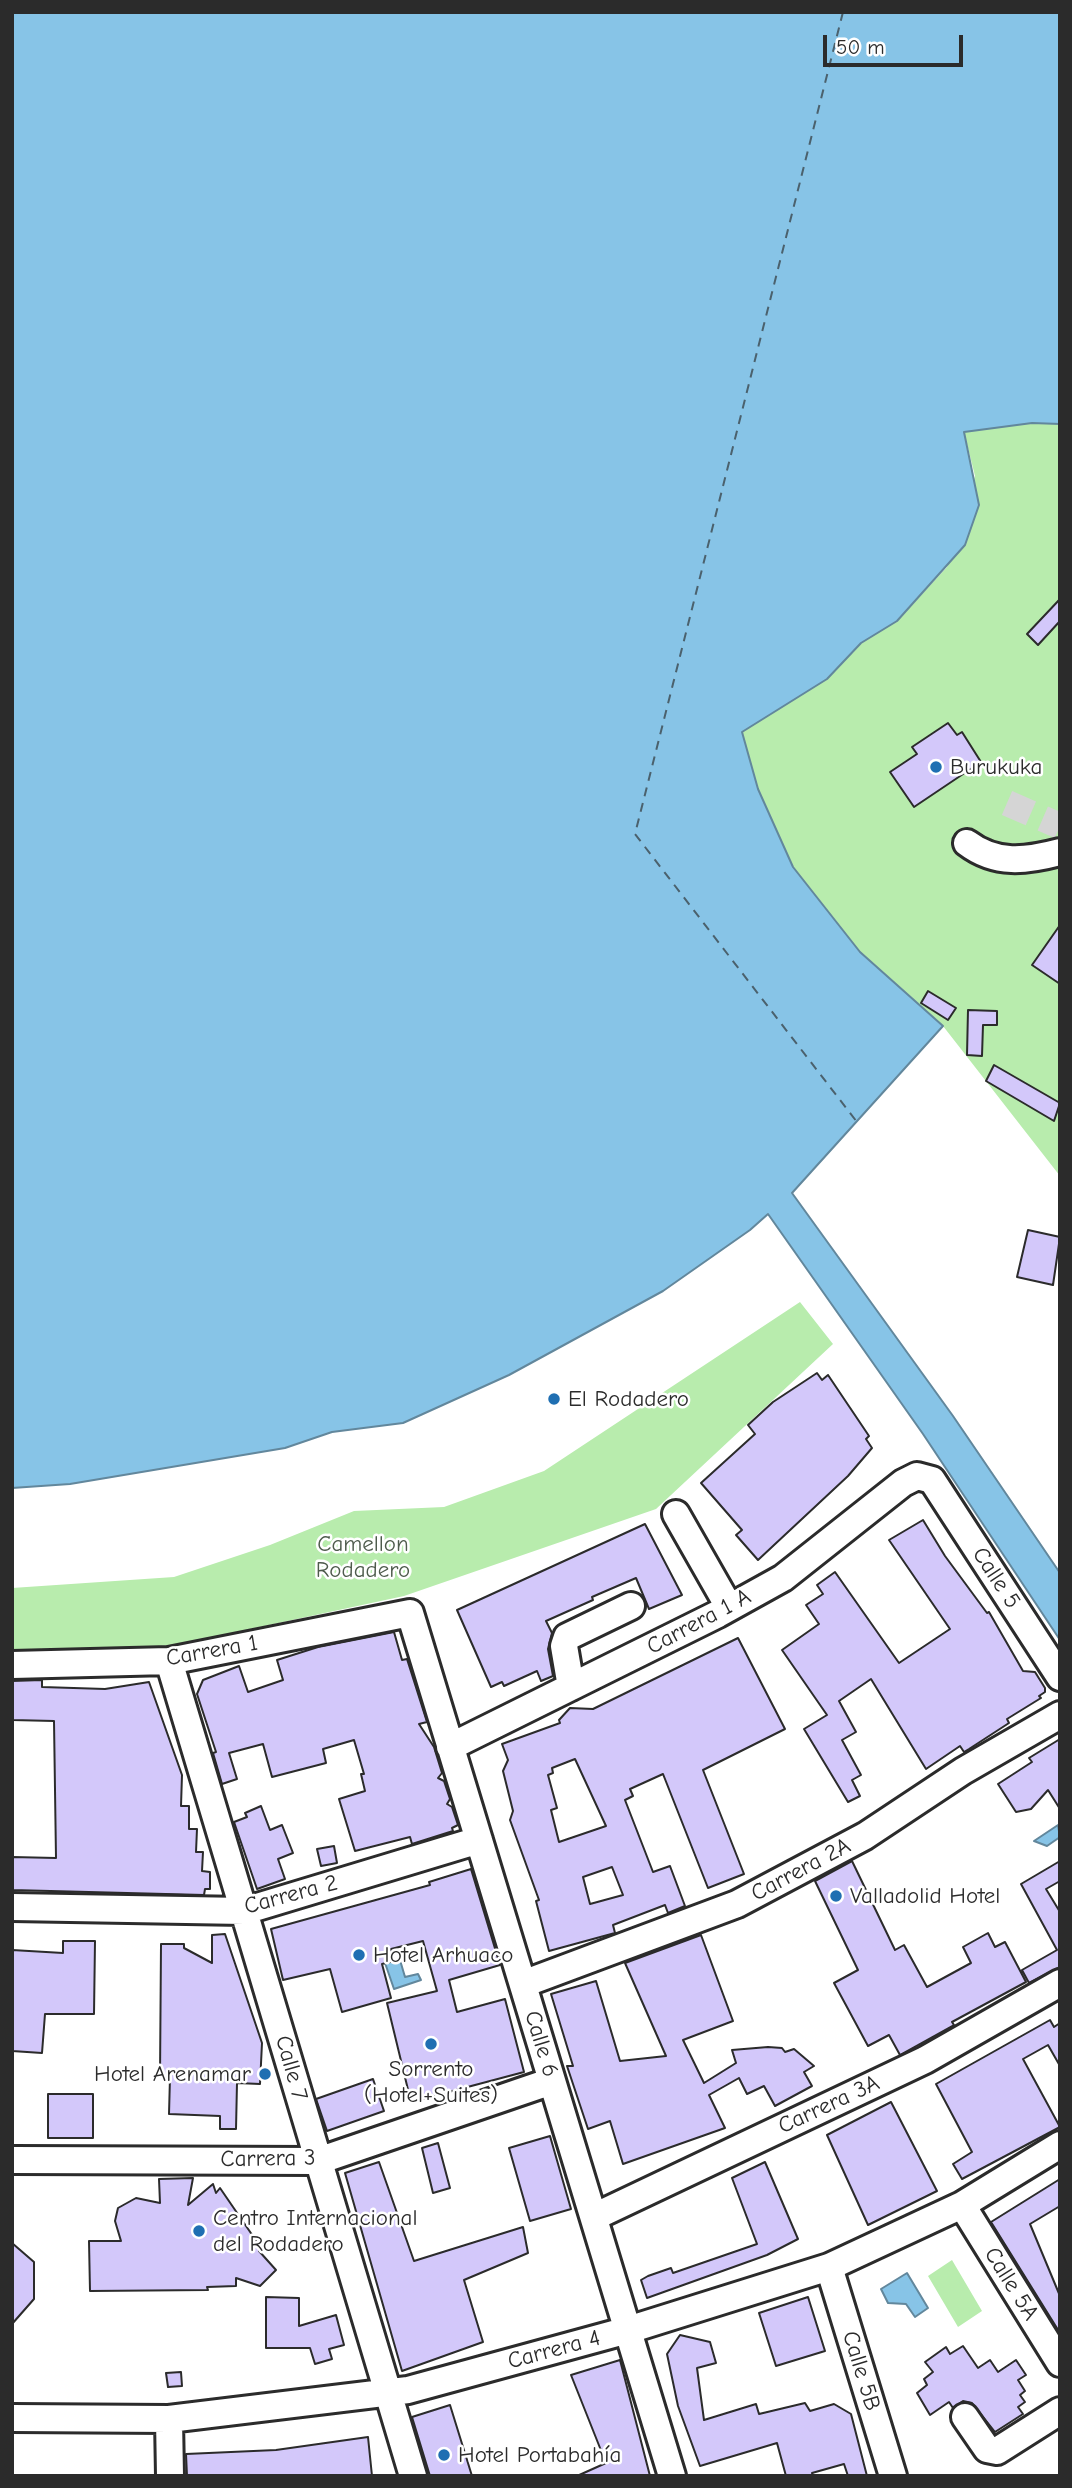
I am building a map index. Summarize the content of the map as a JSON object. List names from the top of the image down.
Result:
{
  "streets": {
    "street": [
      "Calle 5",
      "Carrera 1 A",
      "Carrera 1",
      "Carrera 2A",
      "Carrera 2",
      "Calle 6",
      "Calle 7",
      "Carrera 3A",
      "Carrera 3",
      "Calle 5A",
      "Carrera 4",
      "Calle 5B"
    ]
  },
  "crossings": [
    ["Calle 5", "Carrera 1 A"],
    ["Carrera 1 A", "Calle 6"],
    ["Carrera 1", "Calle 6"],
    ["Carrera 1", "Calle 7"],
    ["Carrera 2A", "Calle 6"],
    ["Carrera 2", "Calle 6"],
    ["Carrera 2", "Calle 7"],
    ["Calle 6", "Carrera 3A"],
    ["Calle 6", "Carrera 3"],
    ["Calle 6", "Carrera 4"],
    ["Calle 7", "Carrera 3"],
    ["Calle 7", "Carrera 4"],
    ["Calle 5A", "Carrera 4"],
    ["Carrera 4", "Calle 5B"]
  ],
  "parks": ["Camellon Rodadero"],
  "places": [
    "Burukuka",
    "El Rodadero",
    "Valladolid Hotel",
    "Hotel Arhuaco",
    "Sorrento (Hotel+Suites)",
    "Hotel Arenamar",
    "Centro Internacional del Rodadero",
    "Hotel Portabahía"
  ],
  "scale_bar": "50 m"
}
